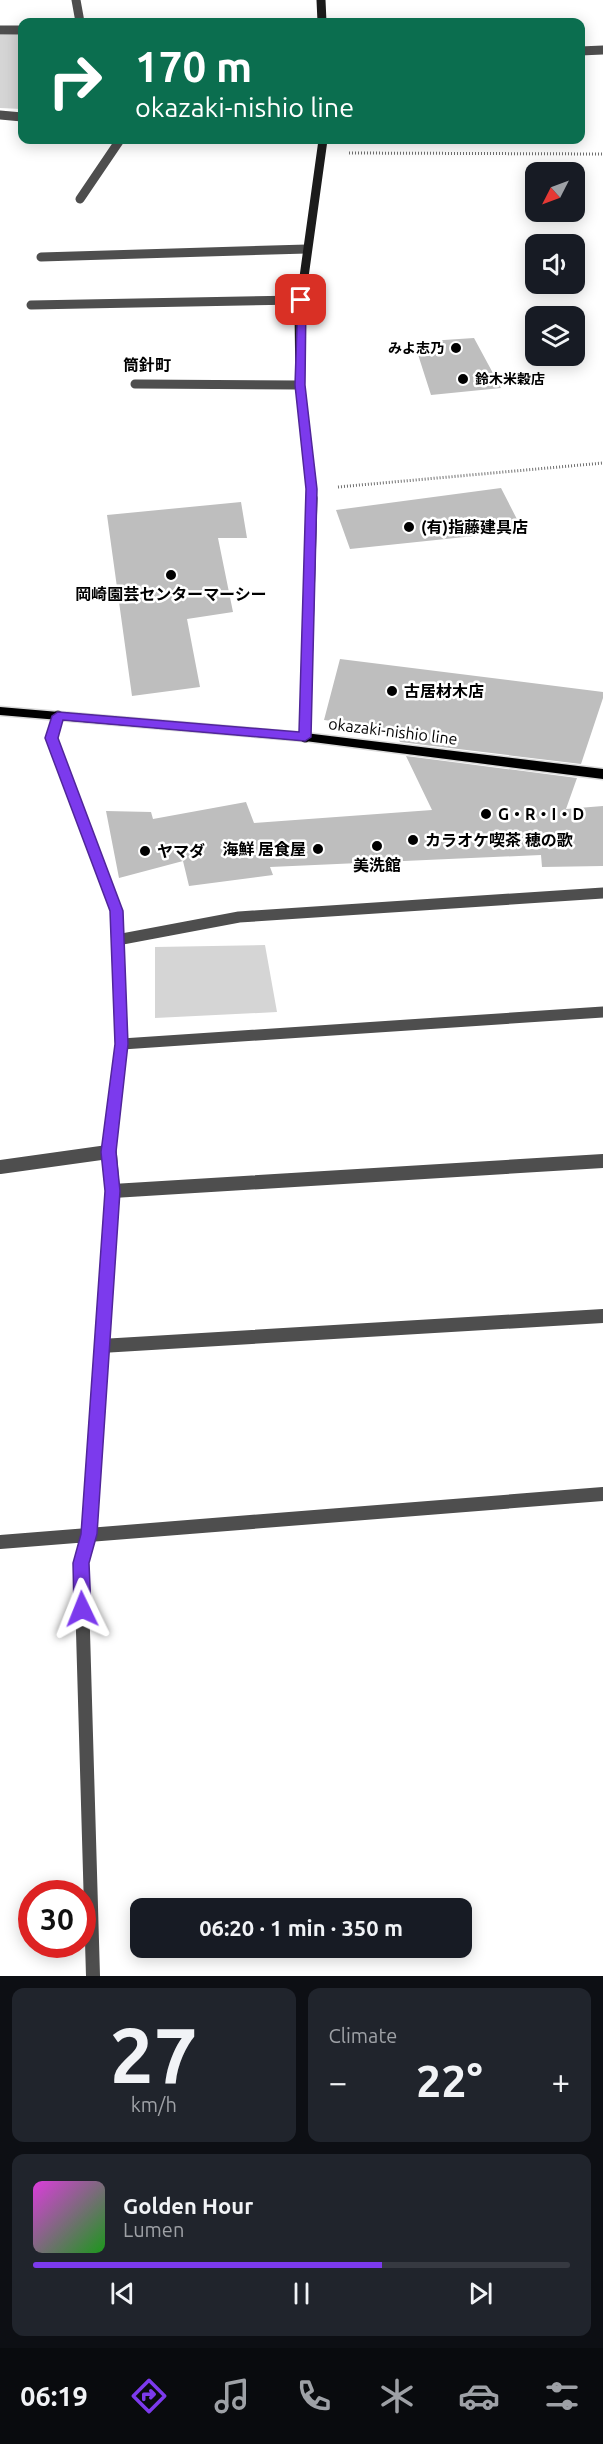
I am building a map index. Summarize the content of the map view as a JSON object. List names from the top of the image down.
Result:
{
  "streets": {
    "main road": ["okazaki-nishio line"]
  },
  "districts": ["筒針町"],
  "places": [
    "みよ志乃",
    "鈴木米穀店",
    "(有)指藤建具店",
    "岡崎園芸センターマーシー",
    "古居材木店",
    "G・R・I・D",
    "カラオケ喫茶 穂の歌",
    "美洗館",
    "海鮮 居食屋",
    "ヤマダ"
  ],
  "north": "bottom left",
  "page": {
    "turn": ["170 m", "okazaki-nishio line"],
    "limit": "30",
    "trip": "06:20 · 1 min · 350 m",
    "tile": [
      ["27", "km/h"],
      "Climate"
    ],
    "heat": ["−", "22°", "+"],
    "song": ["Golden Hour", "Lumen"],
    "tabs": "06:19"
  }
}
